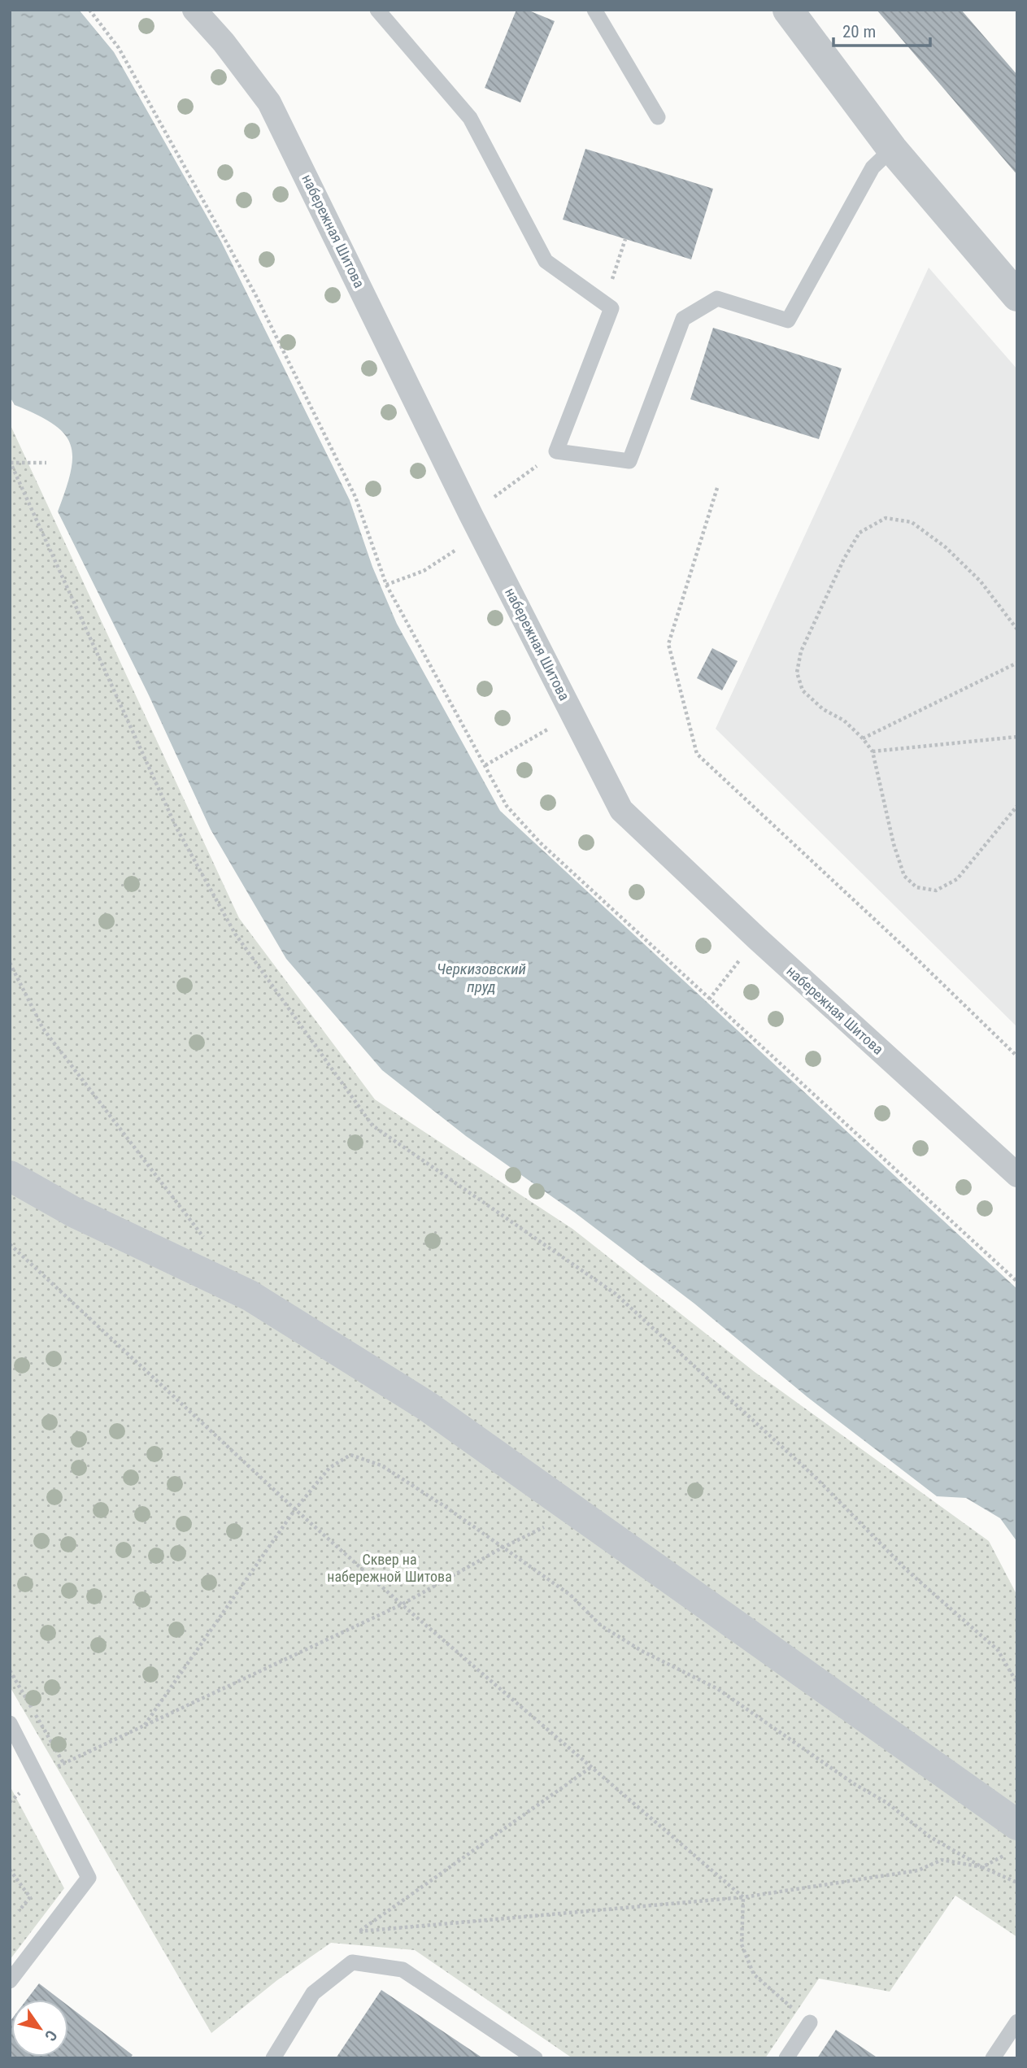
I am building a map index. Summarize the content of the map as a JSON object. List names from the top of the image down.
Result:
{
  "streets": {
    "street": ["набережная Шитова"]
  },
  "water": ["Черкизовский пруд"],
  "parks": ["Сквер на набережной Шитова"],
  "scale_bar": "20 m",
  "north": "bottom right"
}
